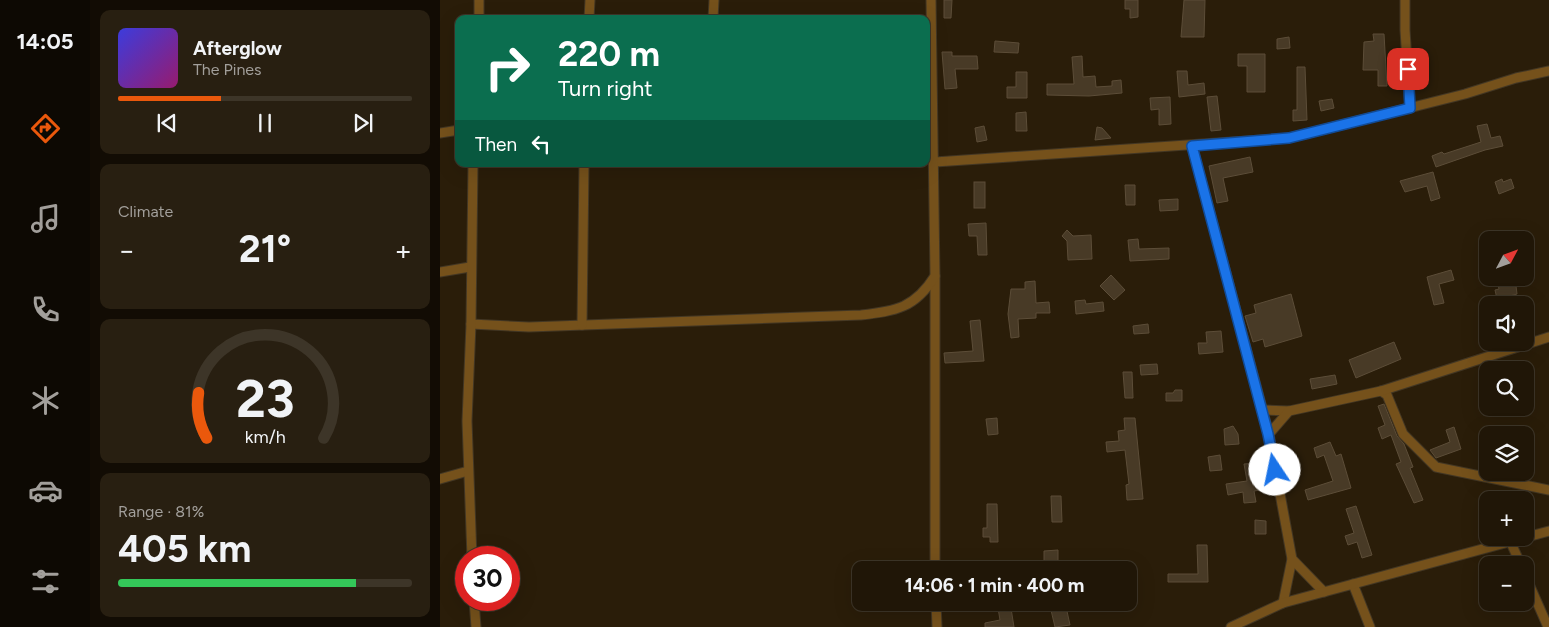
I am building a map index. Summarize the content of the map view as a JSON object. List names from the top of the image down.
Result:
{
  "north": "top right",
  "page": {
    "tabs": "14:05",
    "turn": ["220 m", "Turn right"],
    "song": ["Afterglow", "The Pines"],
    "then": "Then",
    "tile": [
      "Climate",
      ["Range · 81%", "405 km"]
    ],
    "heat": ["−", "21°", "+"],
    "map_buttons": ["+", "−"],
    "limit": "30",
    "trip": "14:06 · 1 min · 400 m",
    "gauge": ["23", "km/h"]
  }
}
